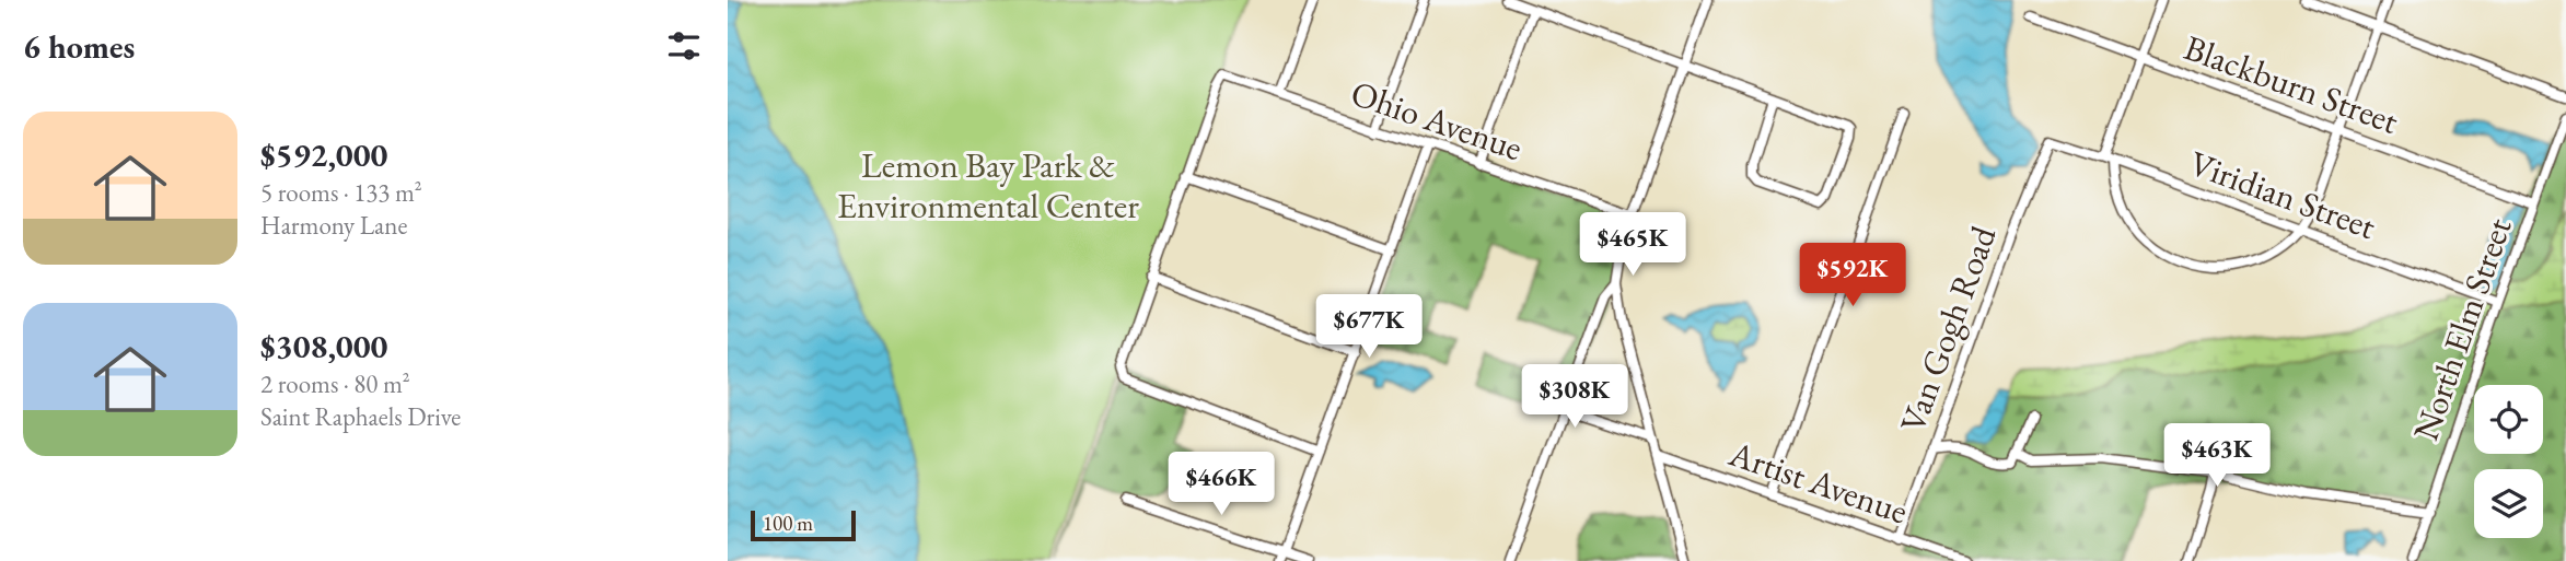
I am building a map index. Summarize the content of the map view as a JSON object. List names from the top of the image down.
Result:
{
  "streets": {
    "street": [
      "Blackburn Street",
      "Ohio Avenue",
      "Viridian Street",
      "Van Gogh Road",
      "North Elm Street",
      "Artist Avenue"
    ]
  },
  "crossings": [
    ["Blackburn Street", "North Elm Street"],
    ["Viridian Street", "Van Gogh Road"],
    ["Viridian Street", "North Elm Street"],
    ["Van Gogh Road", "Artist Avenue"]
  ],
  "parks": ["Lemon Bay Park & Environmental Center"],
  "scale_bar": "100 m",
  "page": {
    "heading": "6 homes",
    "list": [
      {
        "name": "$592,000",
        "note": "5 rooms · 133 m² · Harmony Lane"
      },
      {
        "name": "$308,000",
        "note": "2 rooms · 80 m² · Saint Raphaels Drive"
      }
    ],
    "price": [
      "$465K",
      "$592K",
      "$677K",
      "$308K",
      "$463K",
      "$466K"
    ],
    "scale": "100 m"
  }
}
